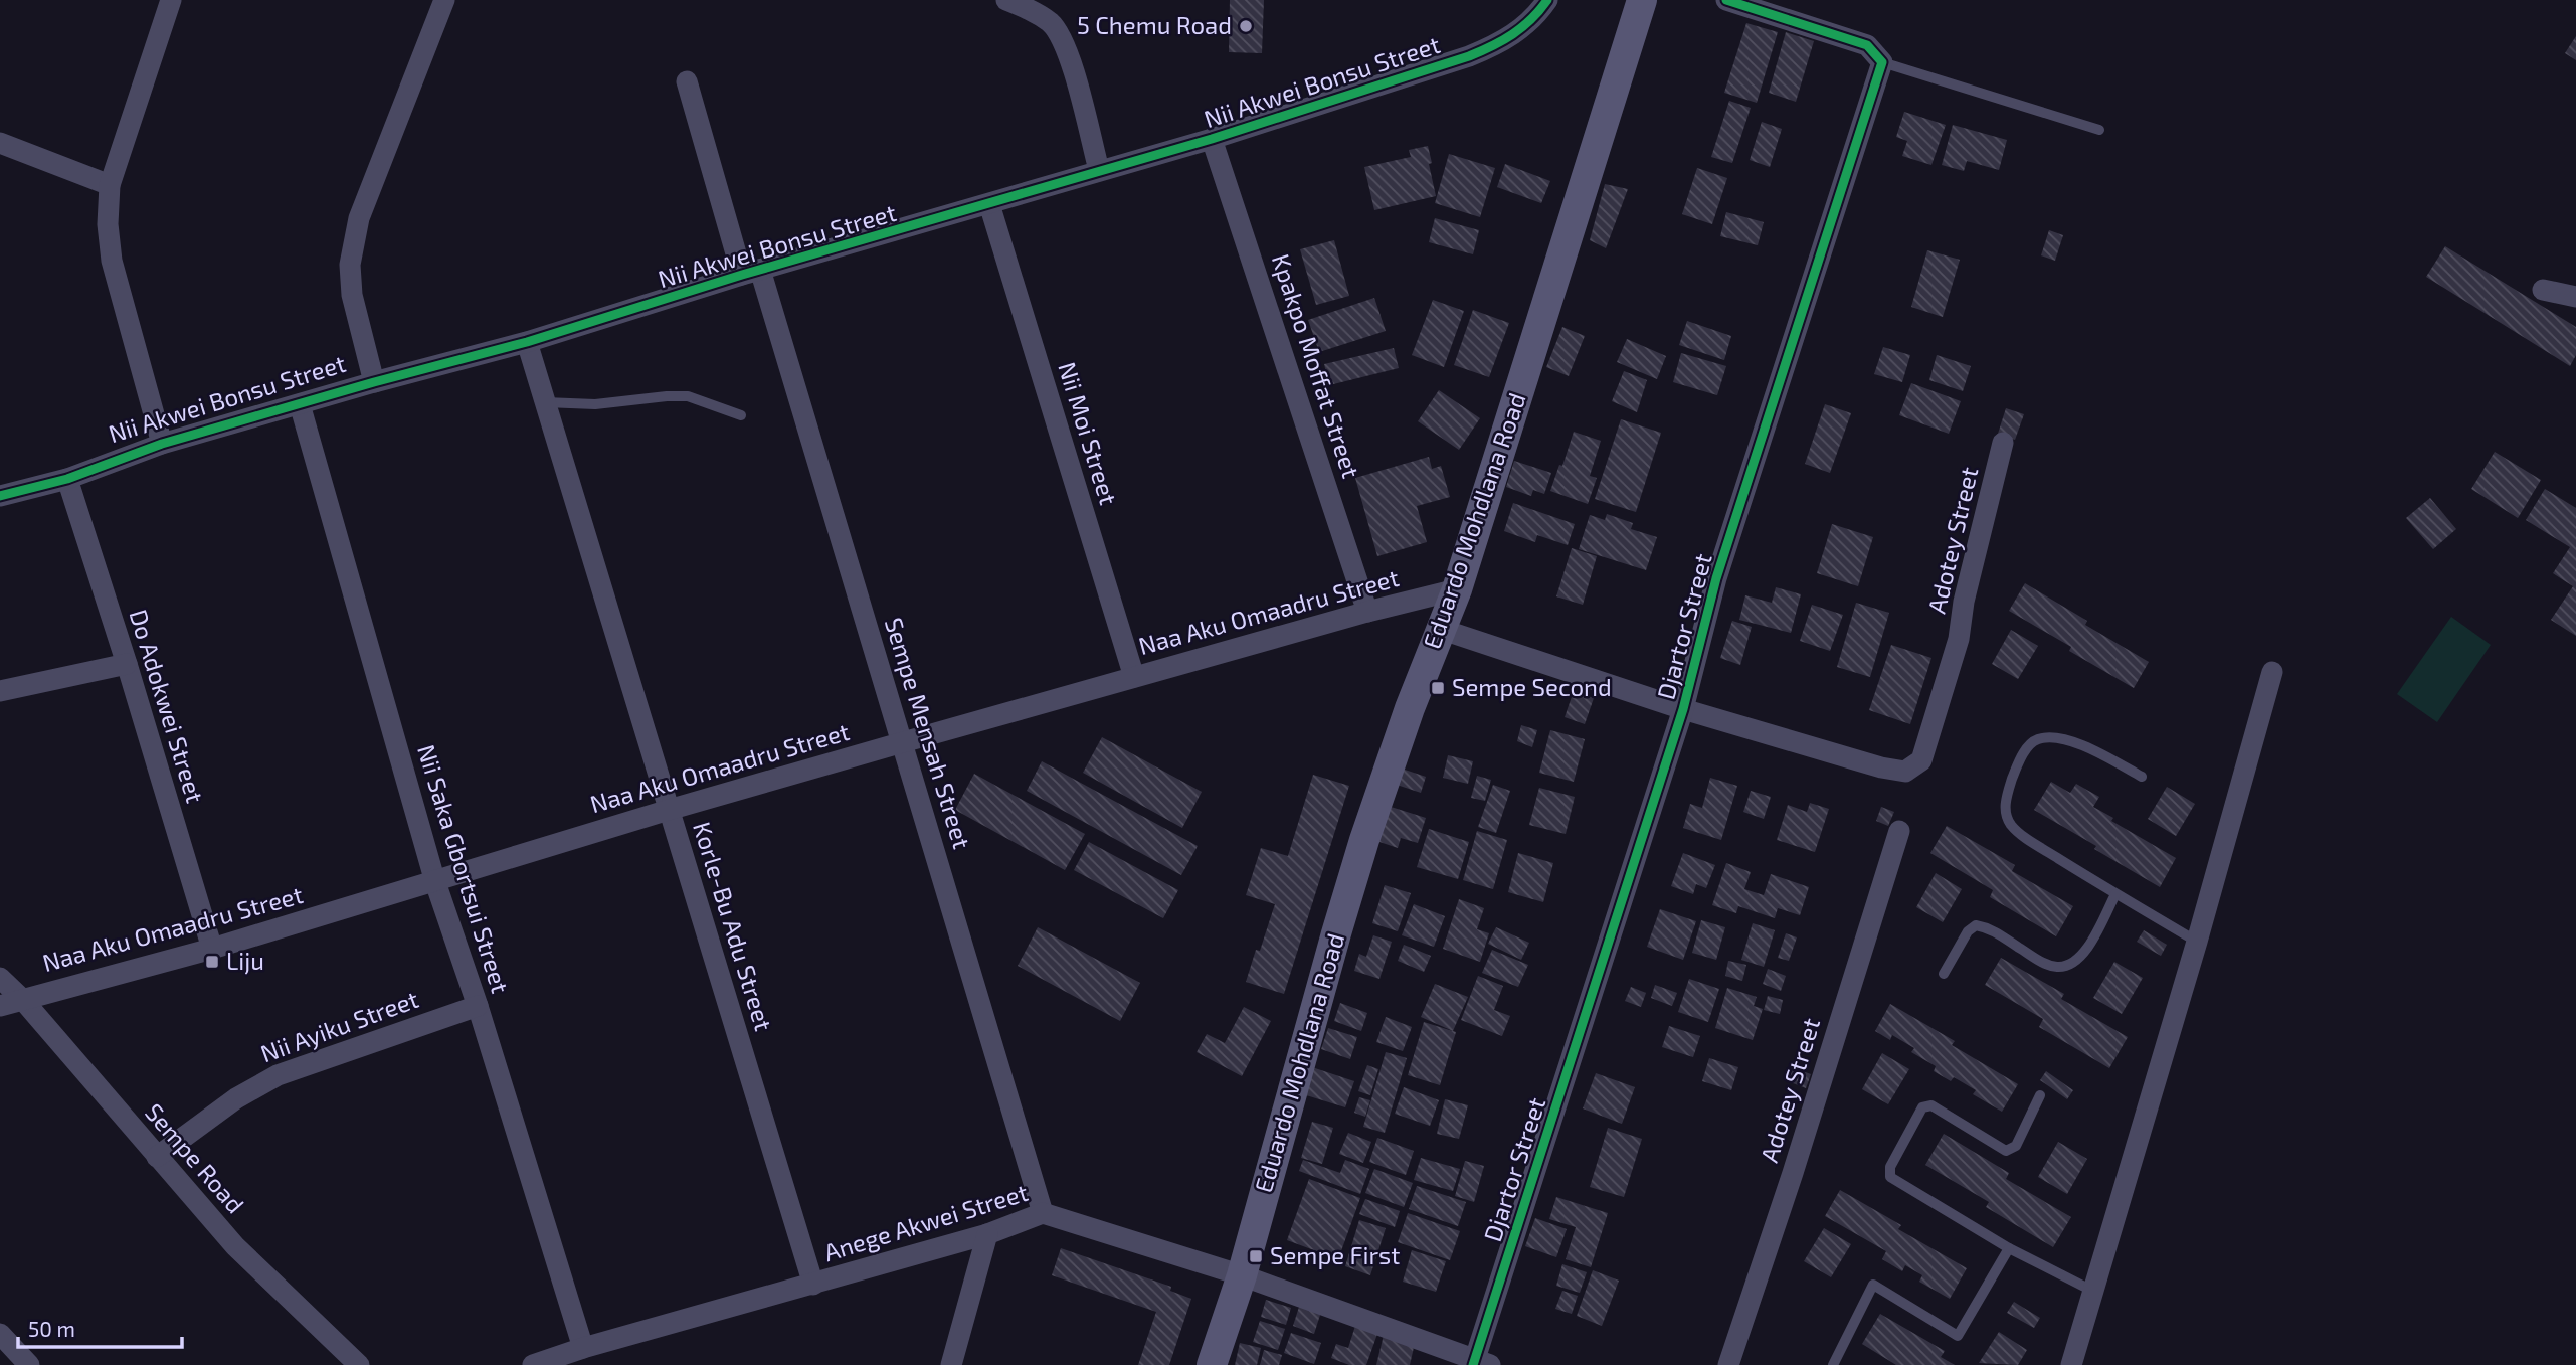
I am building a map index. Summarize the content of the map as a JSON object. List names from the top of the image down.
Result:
{
  "streets": {
    "main road": ["Eduardo Mohdlana Road"],
    "street": [
      "Nii Akwei Bonsu Street",
      "Kpakpo Moffat Street",
      "Nii Moi Street",
      "Adotey Street",
      "Naa Aku Omaadru Street",
      "Djartor Street",
      "Do Adokwei Street",
      "Sempe Mensah Street",
      "Nii Saka Gbortsui Street",
      "Korle-Bu Adu Street",
      "Nii Ayiku Street",
      "Sempe Road",
      "Anege Akwei Street"
    ]
  },
  "crossings": [
    ["Nii Akwei Bonsu Street", "Kpakpo Moffat Street"],
    ["Nii Akwei Bonsu Street", "Nii Moi Street"],
    ["Nii Akwei Bonsu Street", "Do Adokwei Street"],
    ["Nii Akwei Bonsu Street", "Sempe Mensah Street"],
    ["Nii Akwei Bonsu Street", "Nii Saka Gbortsui Street"],
    ["Nii Akwei Bonsu Street", "Korle-Bu Adu Street"],
    ["Kpakpo Moffat Street", "Naa Aku Omaadru Street"],
    ["Nii Moi Street", "Naa Aku Omaadru Street"],
    ["Eduardo Mohdlana Road", "Naa Aku Omaadru Street"],
    ["Eduardo Mohdlana Road", "Anege Akwei Street"],
    ["Adotey Street", "Djartor Street"],
    ["Naa Aku Omaadru Street", "Do Adokwei Street"],
    ["Naa Aku Omaadru Street", "Sempe Mensah Street"],
    ["Naa Aku Omaadru Street", "Nii Saka Gbortsui Street"],
    ["Naa Aku Omaadru Street", "Korle-Bu Adu Street"],
    ["Naa Aku Omaadru Street", "Sempe Road"],
    ["Djartor Street", "Anege Akwei Street"],
    ["Sempe Mensah Street", "Anege Akwei Street"],
    ["Nii Saka Gbortsui Street", "Nii Ayiku Street"],
    ["Nii Saka Gbortsui Street", "Anege Akwei Street"],
    ["Korle-Bu Adu Street", "Anege Akwei Street"],
    ["Nii Ayiku Street", "Sempe Road"]
  ],
  "places": {
    "other": ["5 Chemu Road"],
    "transit": ["Sempe Second", "Liju", "Sempe First"]
  },
  "scale_bar": "50 m"
}
